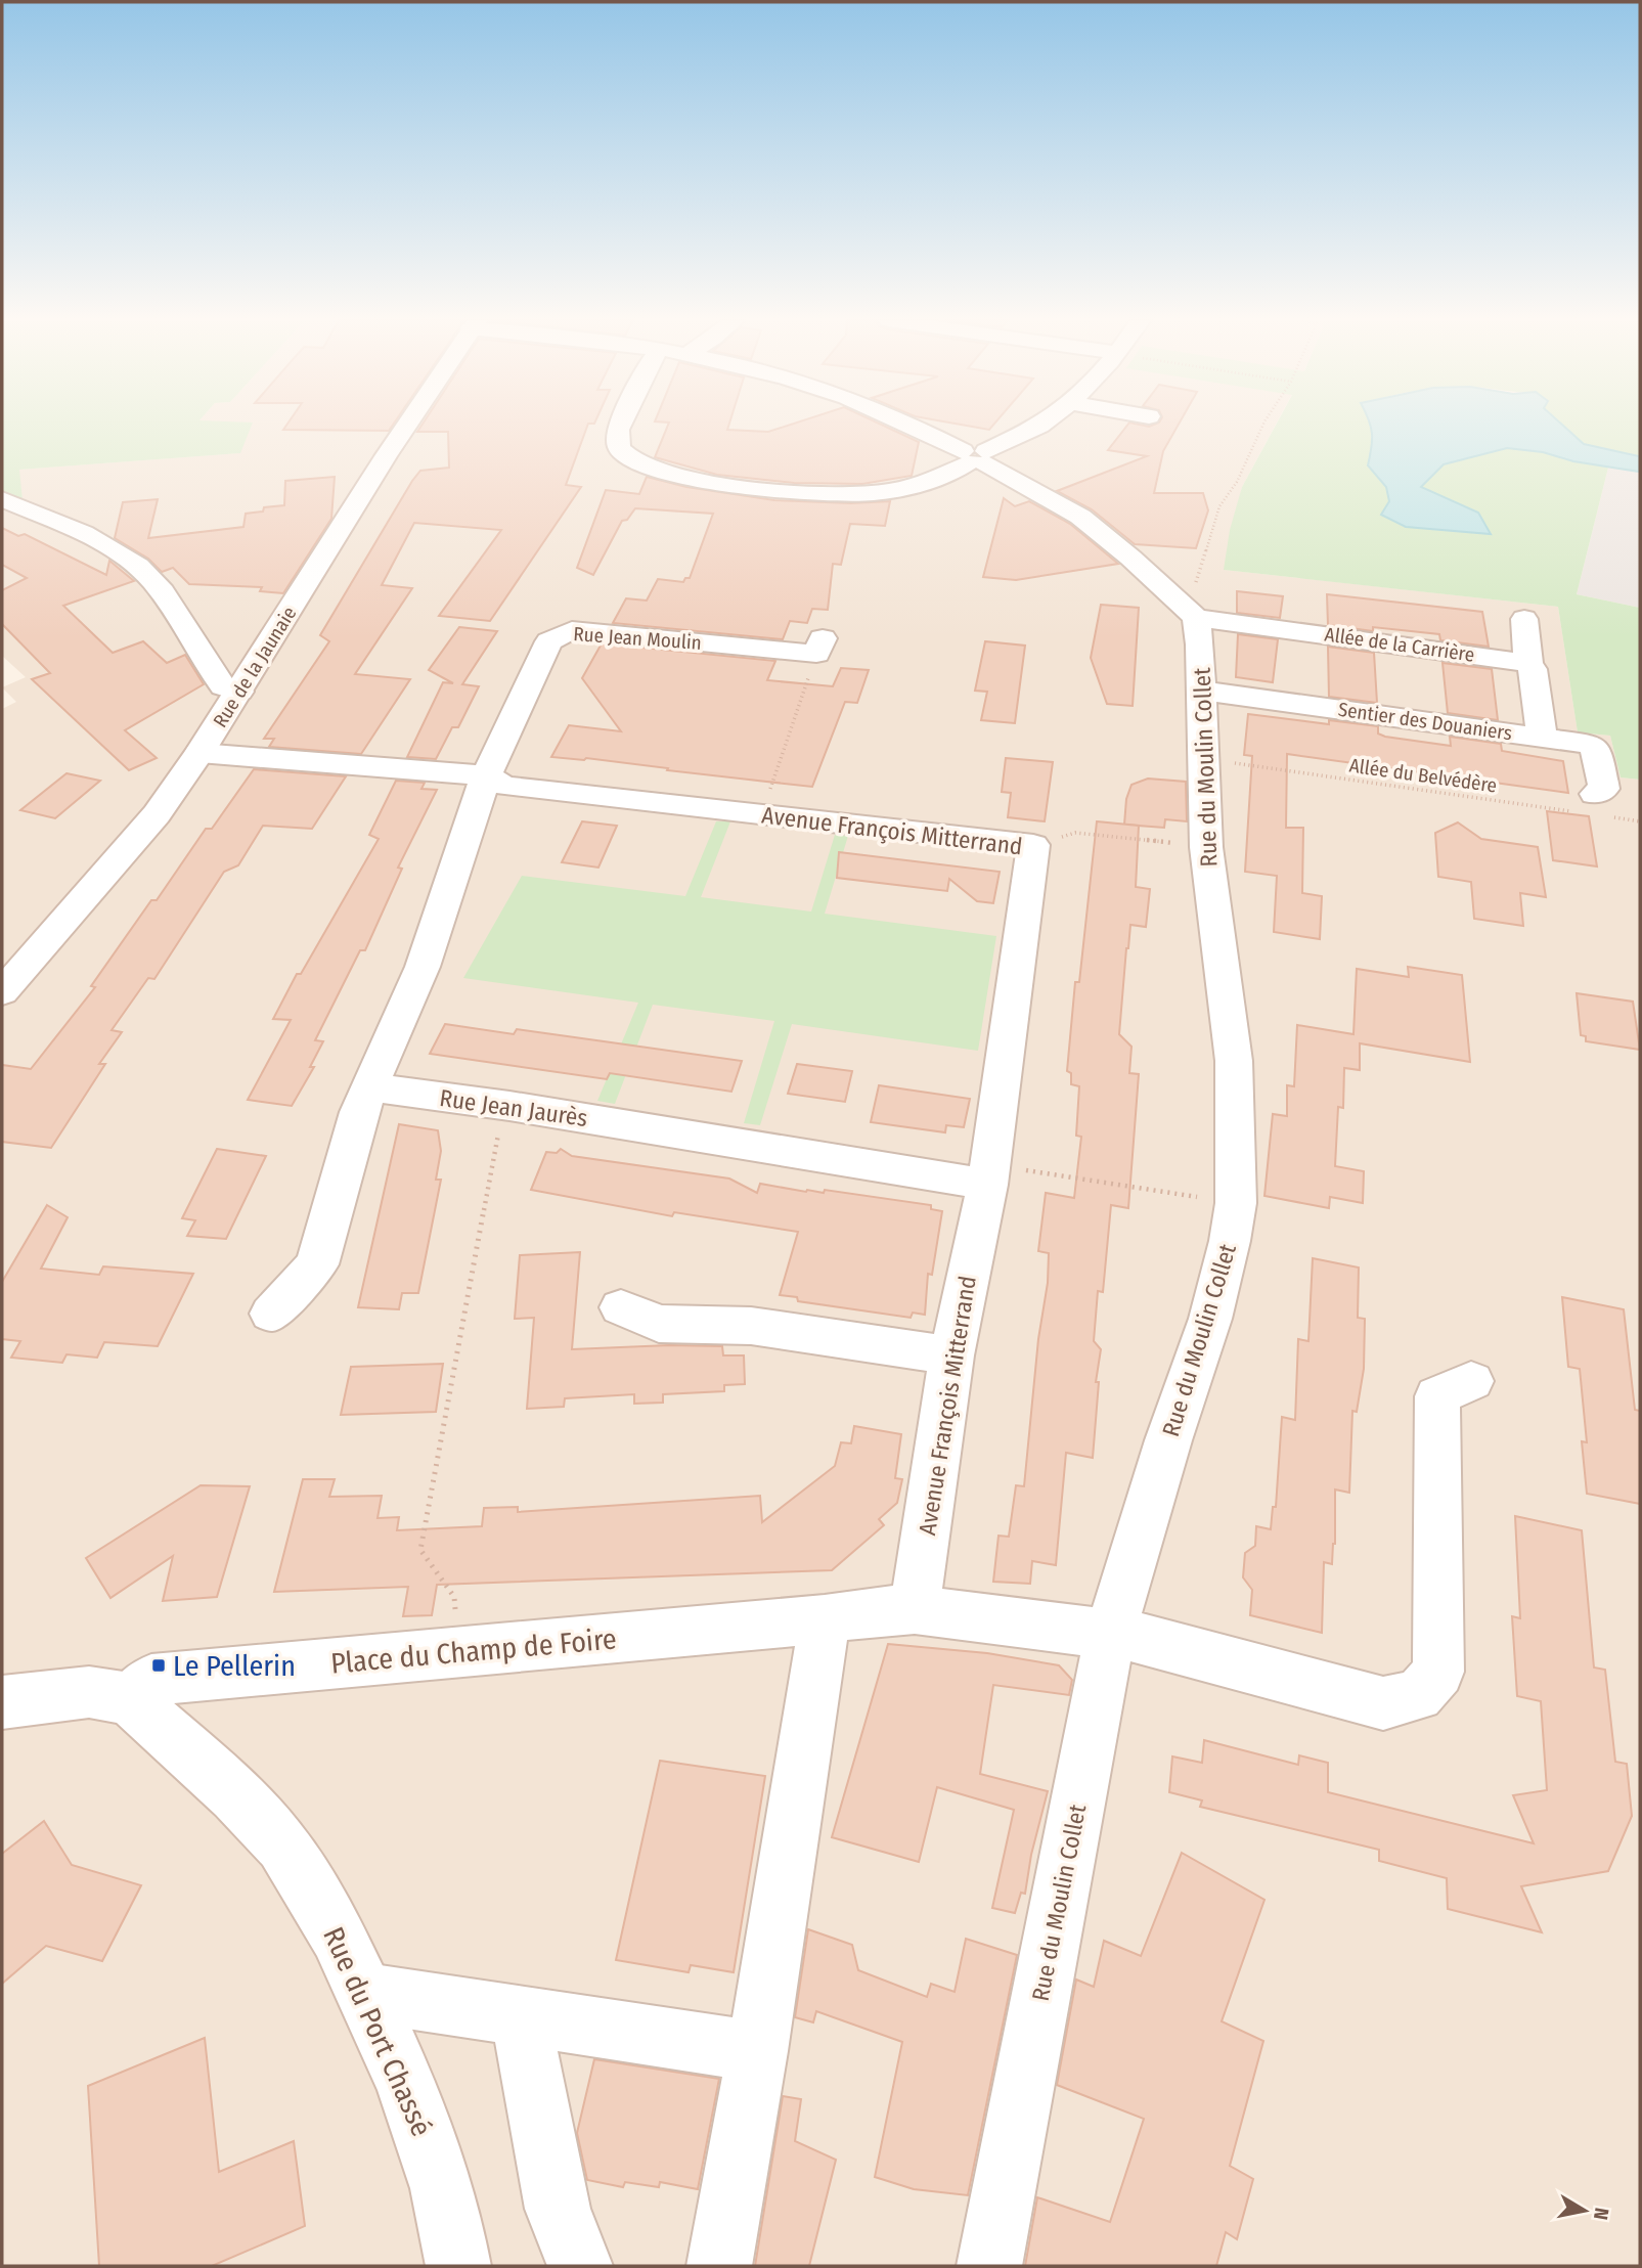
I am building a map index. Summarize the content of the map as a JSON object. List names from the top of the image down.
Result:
{
  "streets": {
    "street": [
      "Rue Jean Moulin",
      "Allée de la Carrière",
      "Rue de la Jaunaie",
      "Sentier des Douaniers",
      "Rue du Moulin Collet",
      "Avenue François Mitterrand",
      "Rue Jean Jaurès",
      "Place du Champ de Foire",
      "Rue du Port Chassé"
    ],
    "path": ["Allée du Belvédère"]
  },
  "crossings": [
    ["Rue Jean Moulin", "Avenue François Mitterrand"],
    ["Allée de la Carrière", "Rue du Moulin Collet"],
    ["Rue de la Jaunaie", "Avenue François Mitterrand"],
    ["Sentier des Douaniers", "Rue du Moulin Collet"],
    ["Sentier des Douaniers", "Allée du Belvédère"],
    ["Rue du Moulin Collet", "Allée du Belvédère"],
    ["Rue du Moulin Collet", "Place du Champ de Foire"],
    ["Avenue François Mitterrand", "Rue Jean Jaurès"],
    ["Avenue François Mitterrand", "Place du Champ de Foire"],
    ["Place du Champ de Foire", "Rue du Port Chassé"]
  ],
  "places": {
    "transit": ["Le Pellerin"]
  },
  "north": "right"
}
